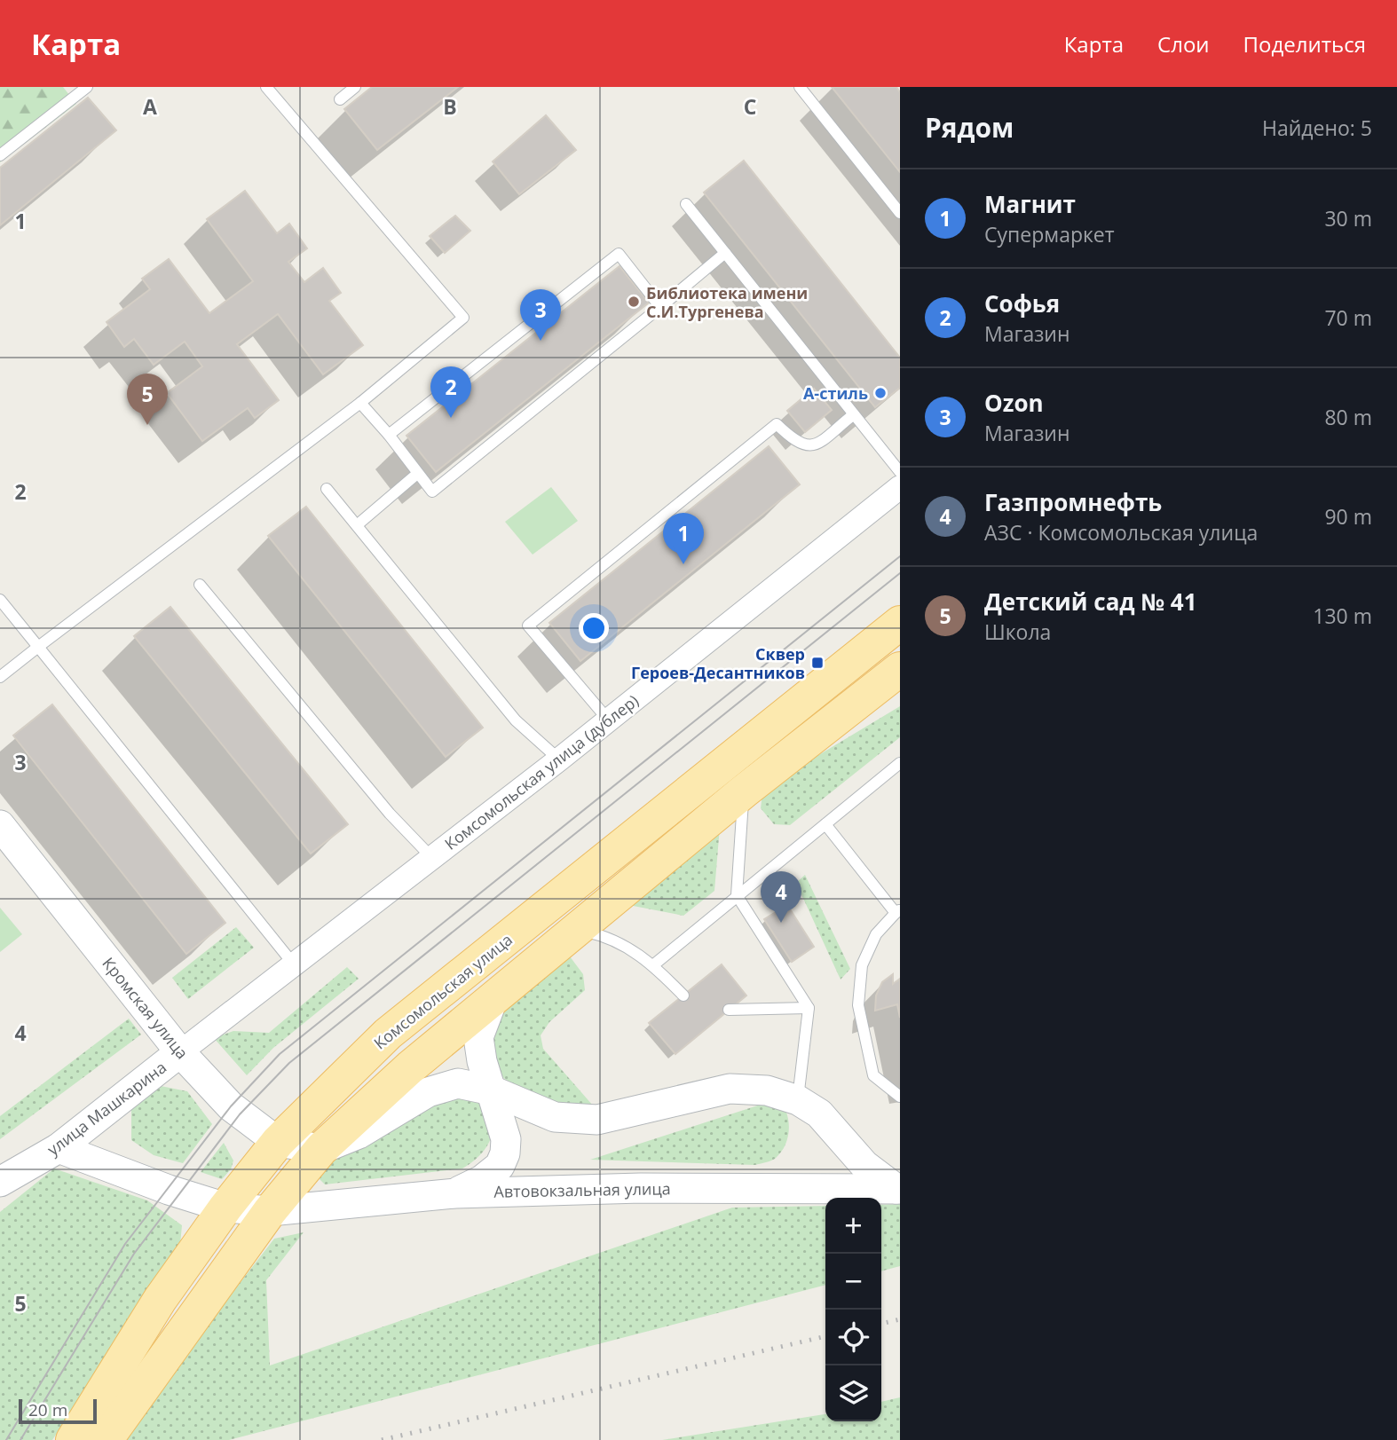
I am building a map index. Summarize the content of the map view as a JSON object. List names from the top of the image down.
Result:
{
  "streets": {
    "main road": ["Комсомольская улица"],
    "street": [
      "Комсомольская улица (дублер)",
      "Кромская улица",
      "улица Машкарина",
      "Автовокзальная улица"
    ]
  },
  "crossings": [
    ["Комсомольская улица (дублер)", "Кромская улица"],
    ["Комсомольская улица (дублер)", "улица Машкарина"],
    ["Комсомольская улица", "Кромская улица"],
    ["Комсомольская улица", "Автовокзальная улица"],
    ["Кромская улица", "улица Машкарина"],
    ["Кромская улица", "Автовокзальная улица"],
    ["улица Машкарина", "Автовокзальная улица"]
  ],
  "places": {
    "other": ["Библиотека имени С.И.Тургенева", "А-стиль"],
    "transit": ["Сквер Героев-Десантников"]
  },
  "scale_bar": "20 m",
  "page": {
    "header": "Карта",
    "nav": ["Карта", "Слои", "Поделиться"],
    "heading": ["Рядом", "Найдено: 5"],
    "list": [
      {
        "mark": "1",
        "name": "Магнит",
        "note": "Супермаркет",
        "value": "30 m"
      },
      {
        "mark": "2",
        "name": "Софья",
        "note": "Магазин",
        "value": "70 m"
      },
      {
        "mark": "3",
        "name": "Ozon",
        "note": "Магазин",
        "value": "80 m"
      },
      {
        "mark": "4",
        "name": "Газпромнефть",
        "note": "АЗС · Комсомольская улица",
        "value": "90 m"
      },
      {
        "mark": "5",
        "name": "Детский сад № 41",
        "note": "Школа",
        "value": "130 m"
      }
    ],
    "pins": [
      "3",
      "2",
      "5",
      "1",
      "4"
    ],
    "map_buttons": ["+", "−"],
    "scale": "20 m"
  },
  "grid": {
    "columns": ["A", "B", "C"],
    "rows": [
      "1",
      "2",
      "3",
      "4",
      "5"
    ]
  }
}
